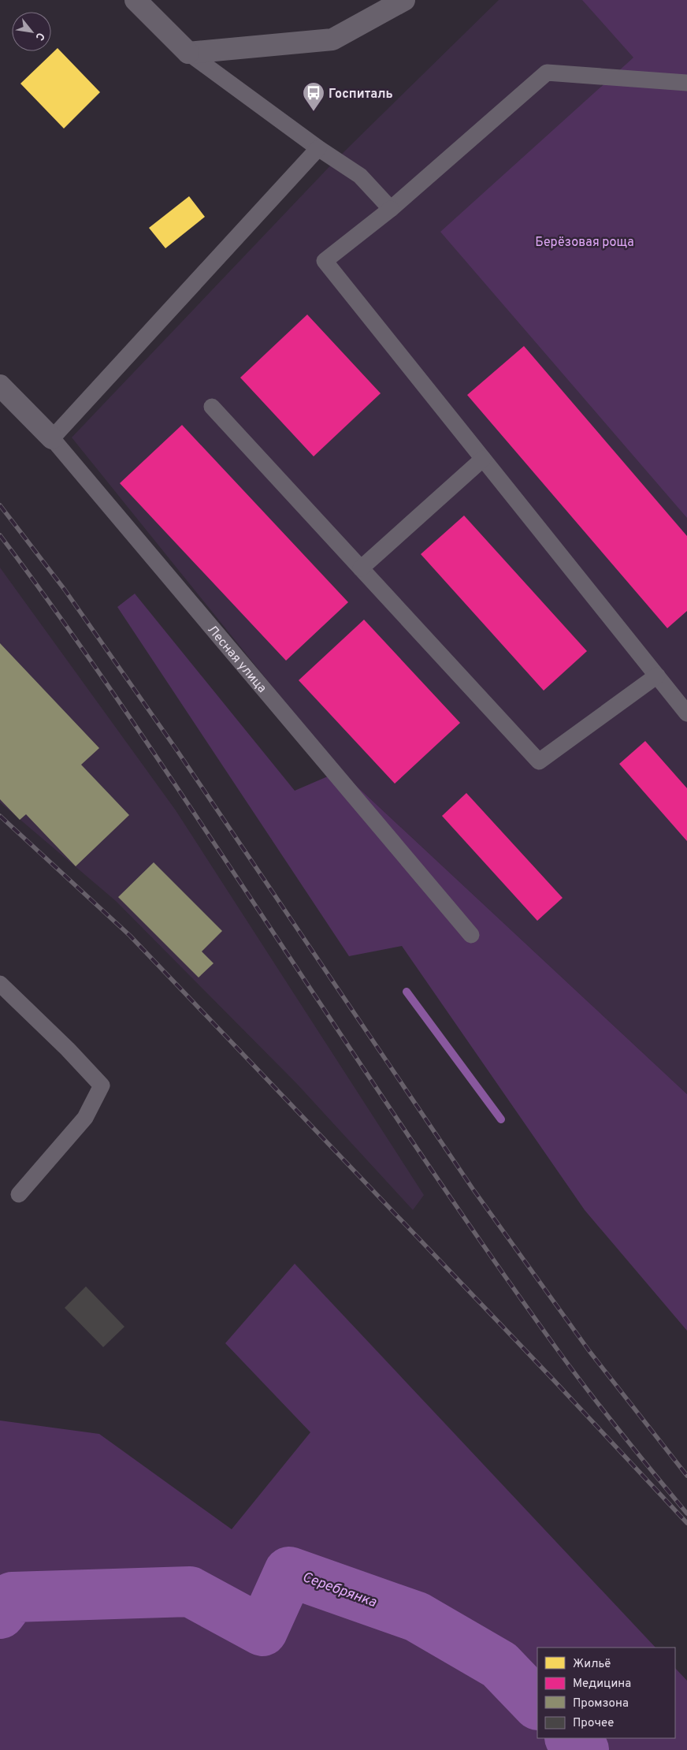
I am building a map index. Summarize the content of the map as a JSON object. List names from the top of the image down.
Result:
{
  "streets": {
    "street": ["Лесная улица"]
  },
  "water": ["Серебрянка"],
  "parks": ["Берёзовая роща"],
  "places": {
    "bus stop": ["Госпиталь"]
  },
  "legend": [
    "Жильё",
    "Медицина",
    "Промзона",
    "Прочее"
  ],
  "north": "bottom right"
}
